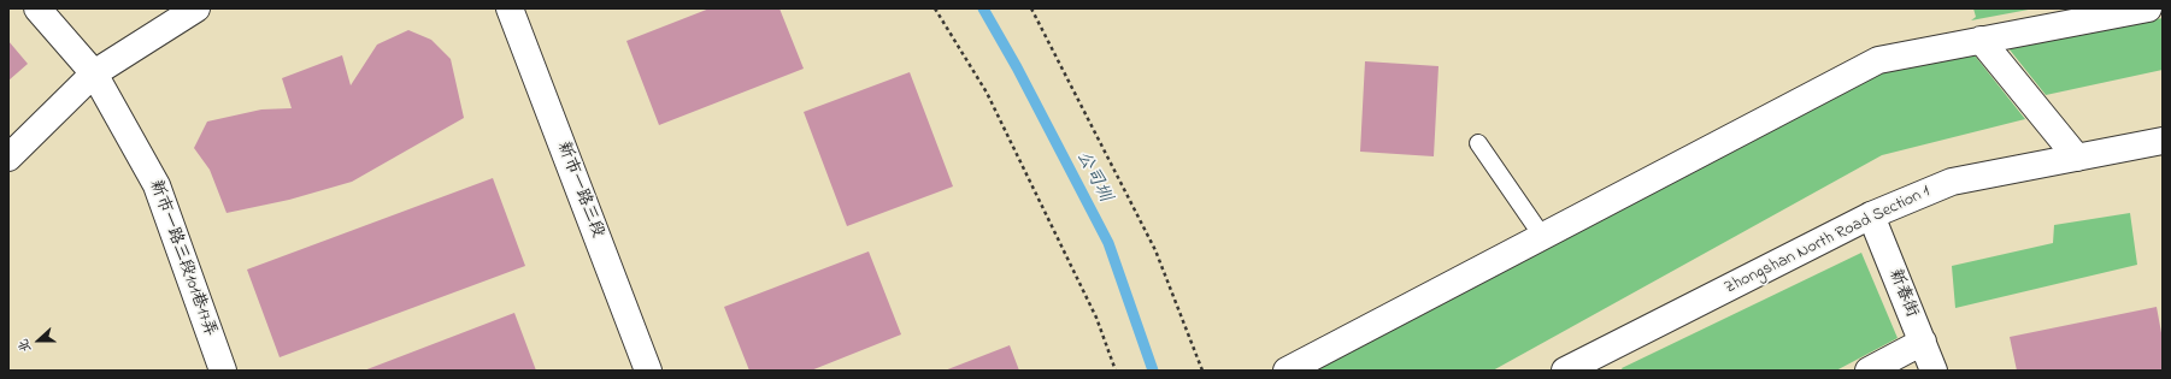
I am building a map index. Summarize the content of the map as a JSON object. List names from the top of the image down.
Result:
{
  "streets": {
    "street": [
      "新市一路三段",
      "Zhongshan North Road Section 1",
      "新市一路三段101巷17弄",
      "新春街"
    ]
  },
  "crossings": [
    ["Zhongshan North Road Section 1", "新春街"]
  ],
  "water": ["公司圳"],
  "north": "left"
}
